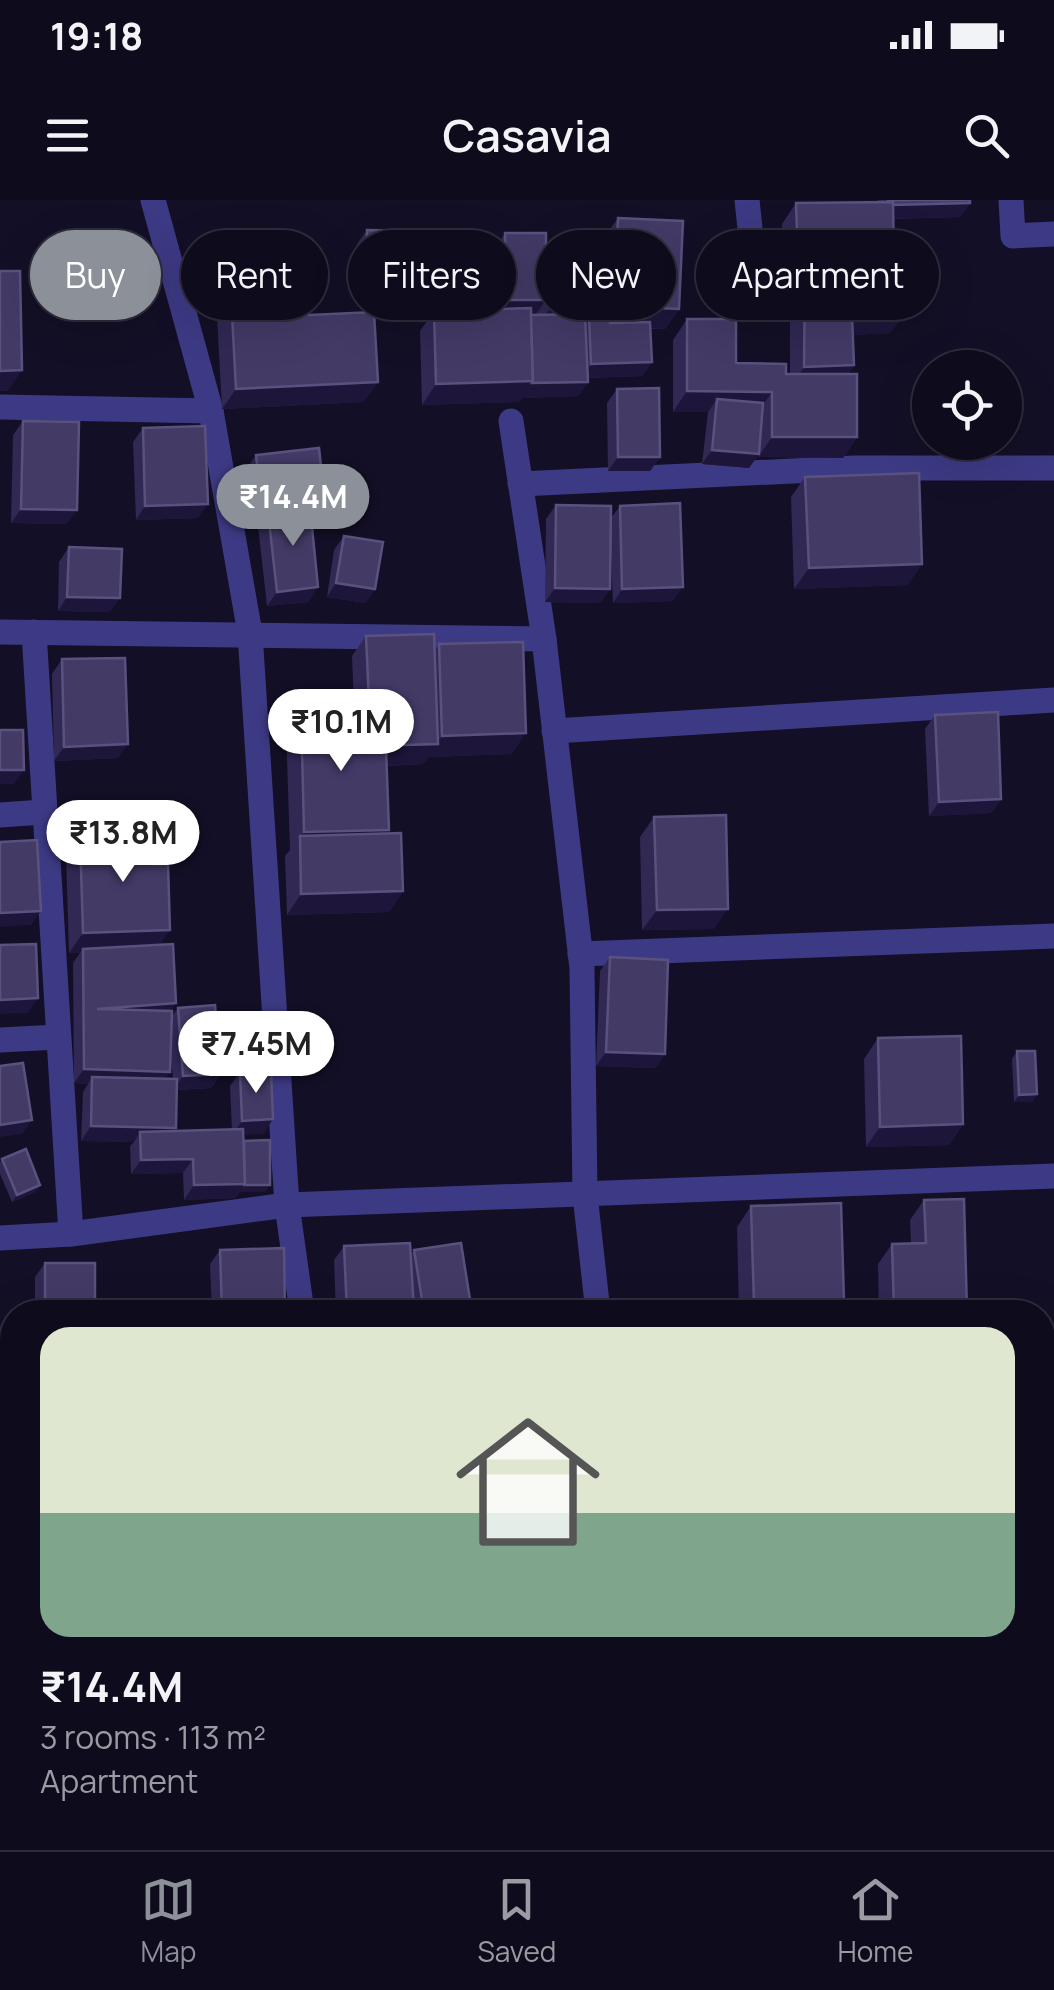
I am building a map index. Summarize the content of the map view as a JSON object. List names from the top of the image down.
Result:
{
  "page": {
    "status": "19:18",
    "header": "Casavia",
    "chip": [
      "Buy",
      "Rent",
      "Filters",
      "New",
      "Apartment"
    ],
    "price": [
      "₹14.4M",
      "₹10.1M",
      "₹13.8M",
      "₹7.45M"
    ],
    "list": [
      {
        "name": "₹14.4M",
        "note": "3 rooms · 113 m² · Apartment"
      }
    ],
    "tabs": ["Map", "Saved", "Home"]
  }
}
